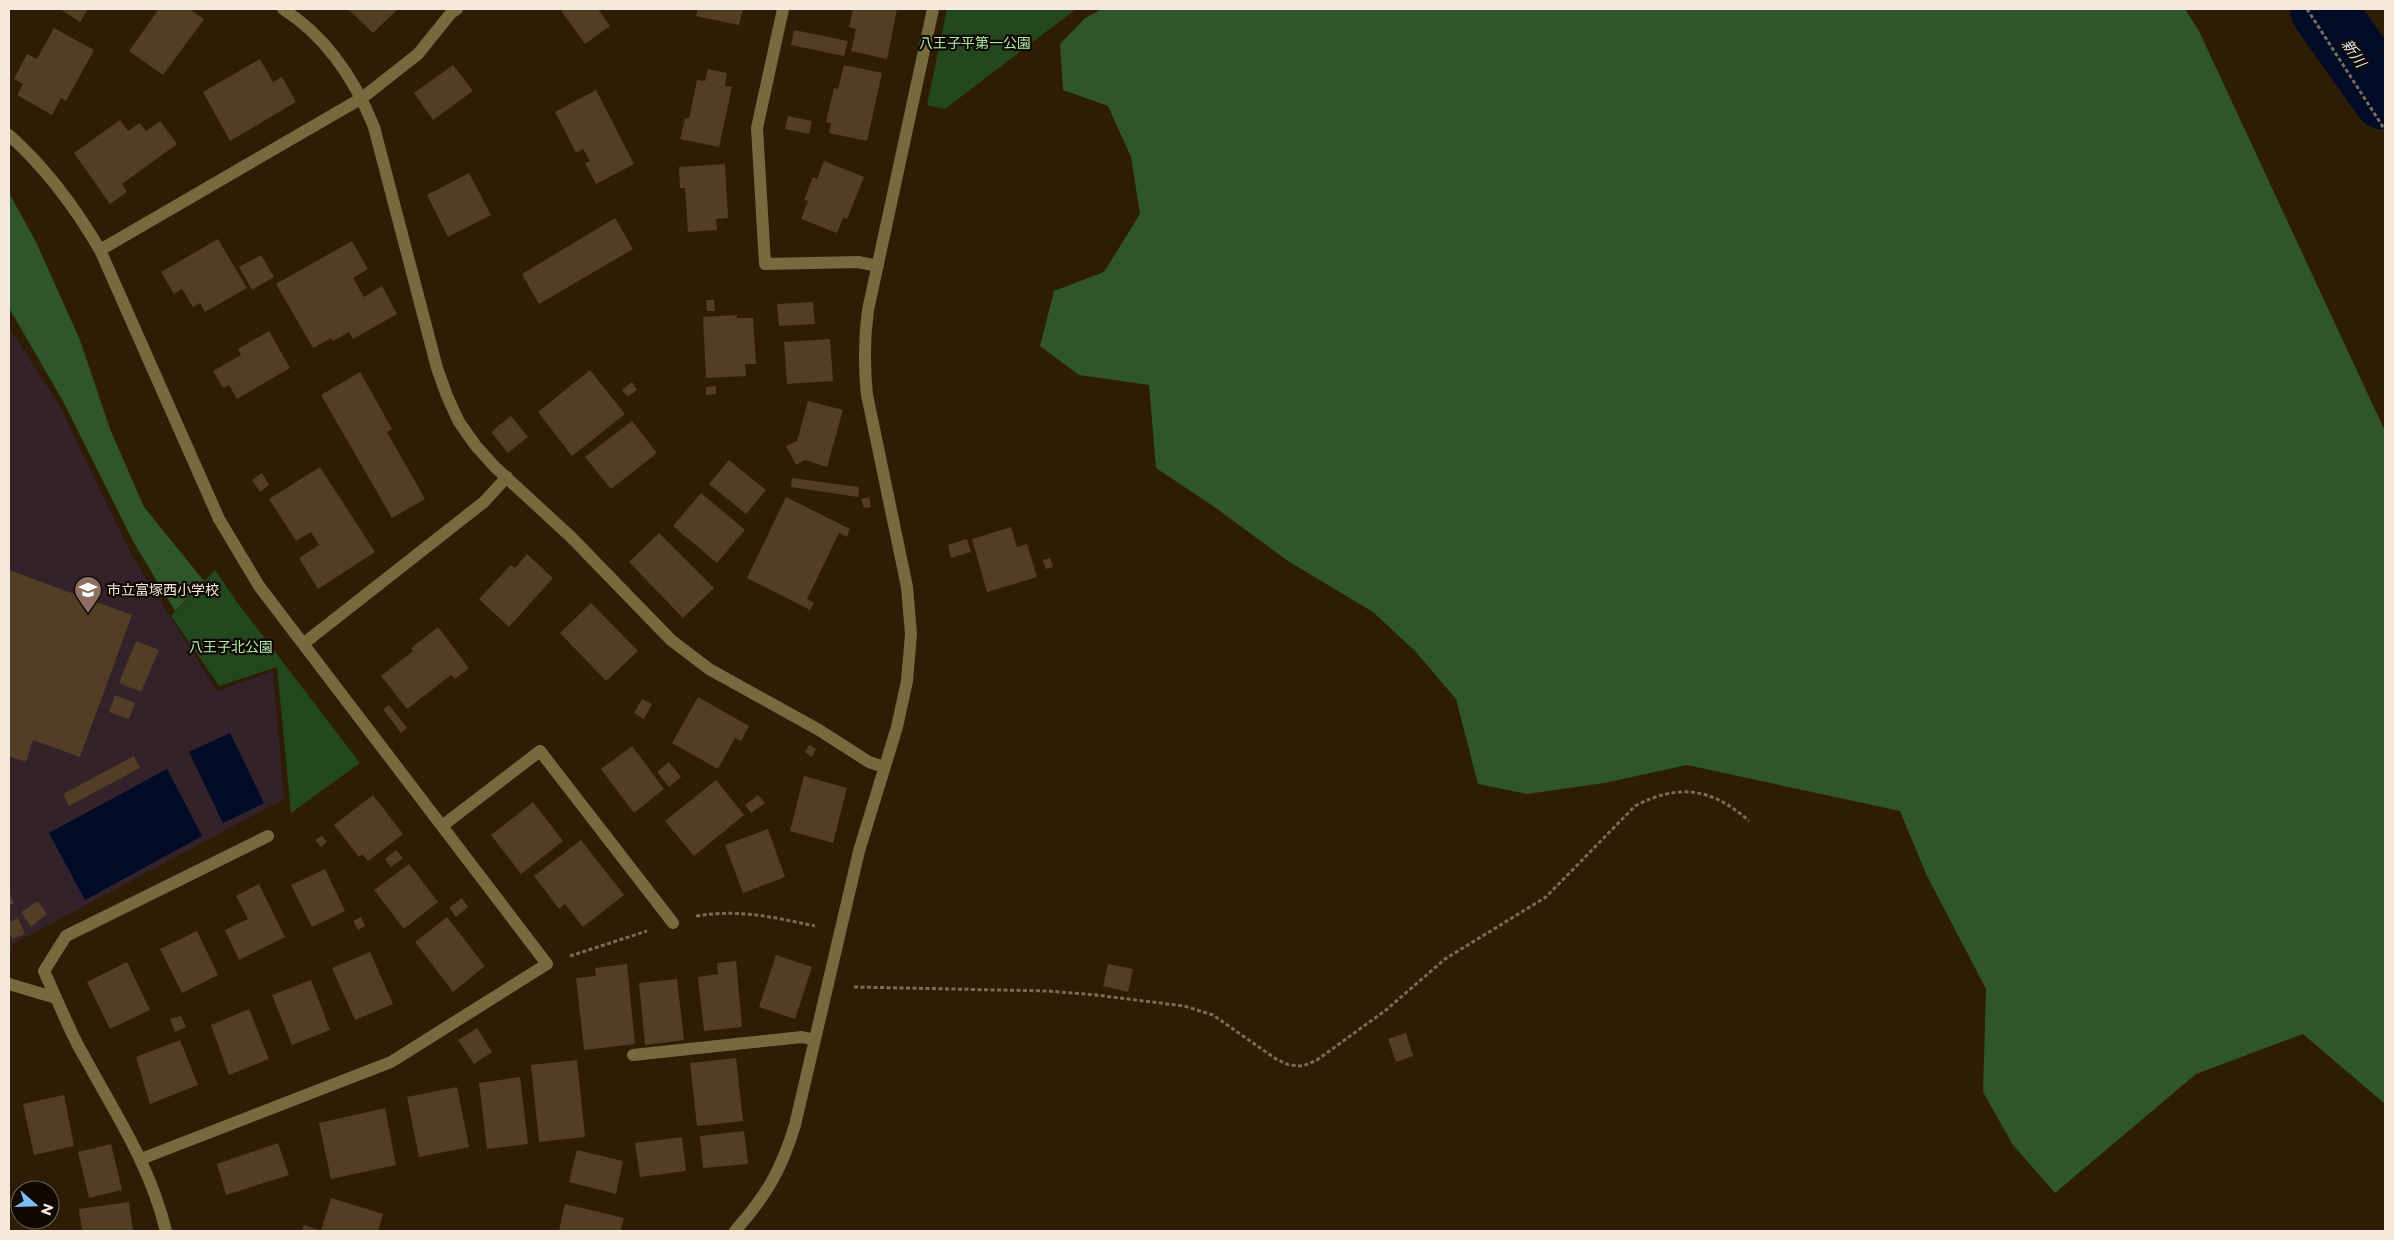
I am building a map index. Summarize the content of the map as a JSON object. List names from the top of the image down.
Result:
{
  "water": ["新川"],
  "parks": ["八王子平第一公園", "八王子北公園"],
  "places": {
    "school or university": ["市立富塚西小学校"]
  },
  "north": "right"
}
